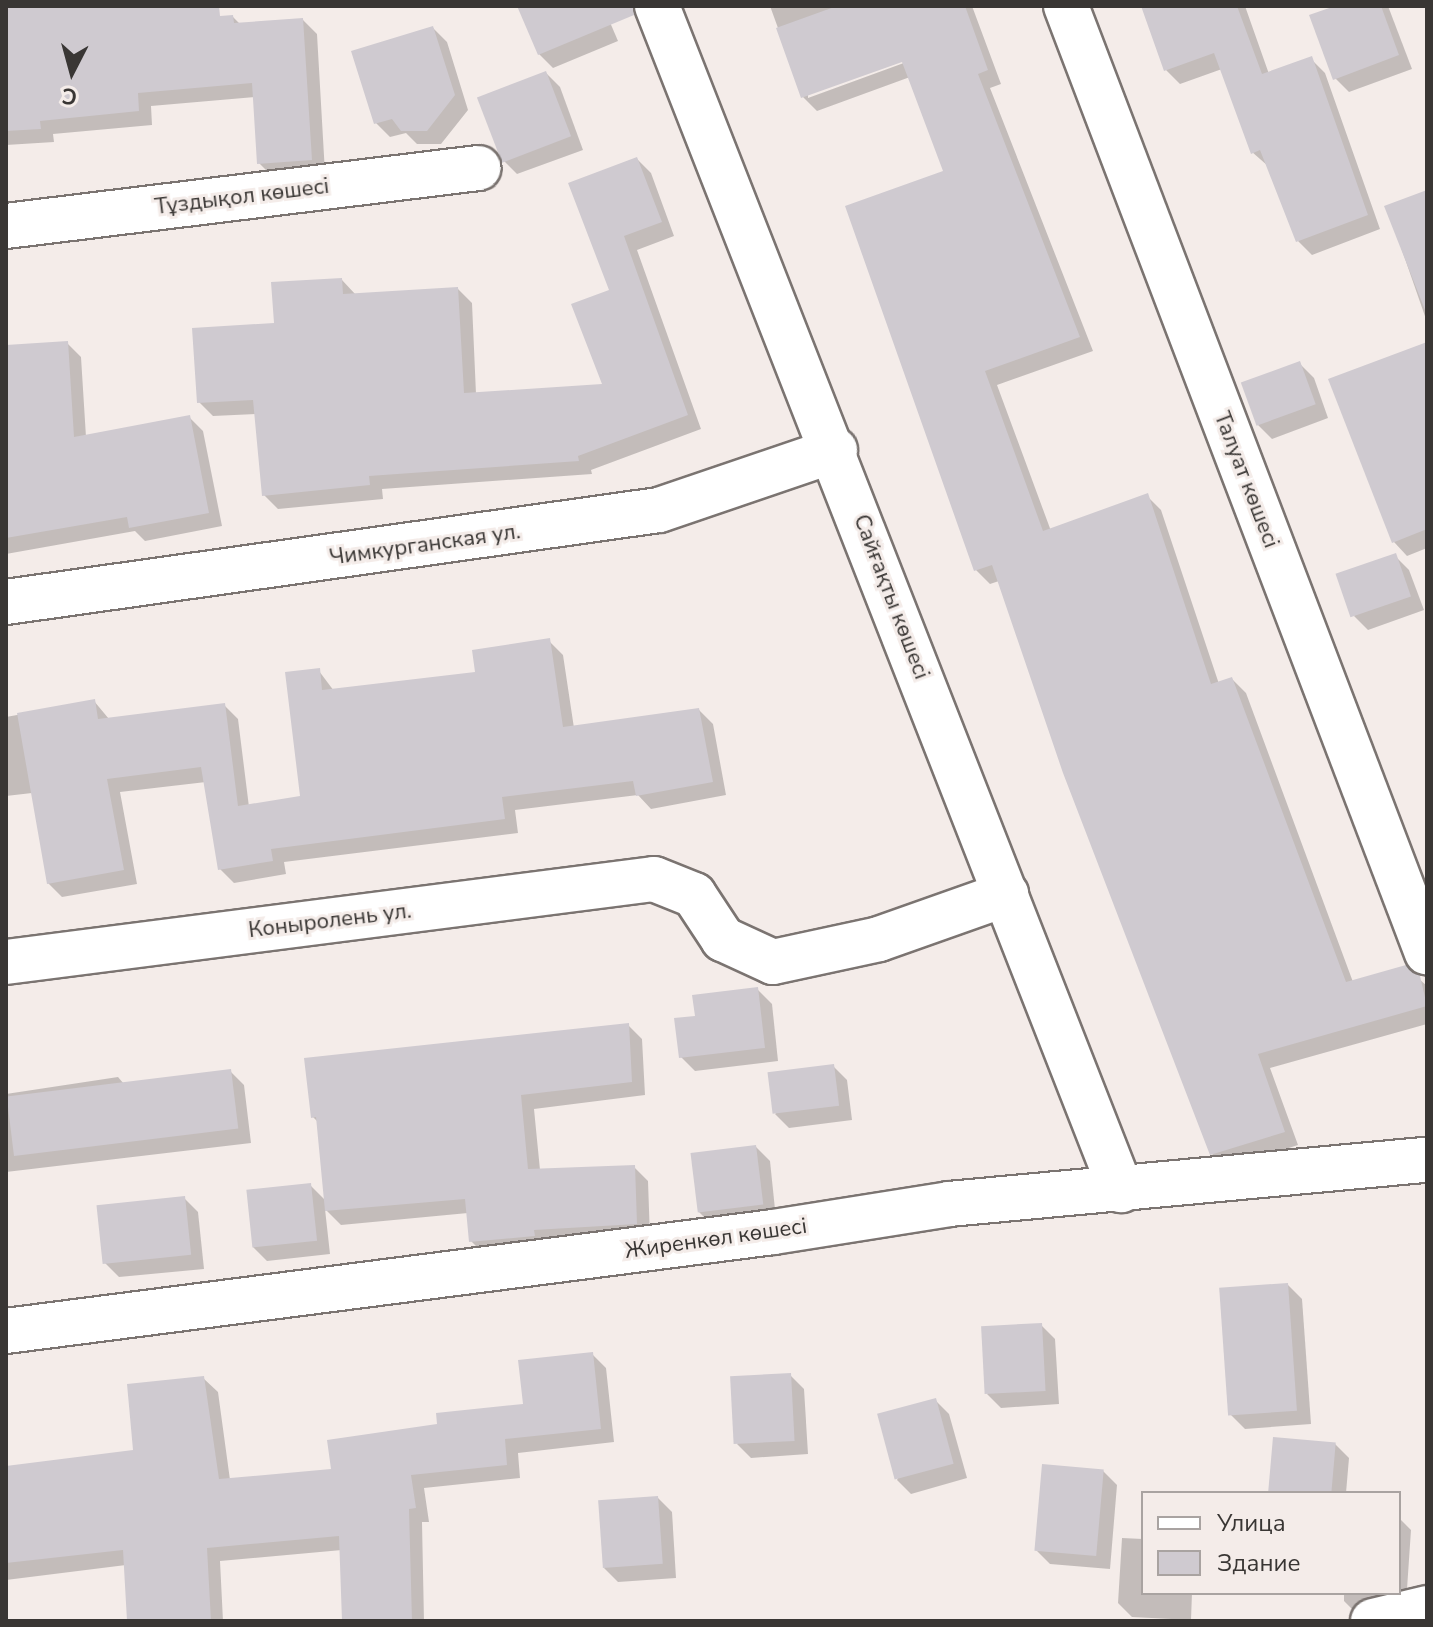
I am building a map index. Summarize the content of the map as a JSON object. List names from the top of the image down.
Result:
{
  "streets": {
    "street": [
      "Тұздықол көшесі",
      "Талуат көшесі",
      "Чимкурганская ул.",
      "Сайғақты көшесі",
      "Коныролень ул.",
      "Жиренкөл көшесі"
    ]
  },
  "crossings": [
    ["Чимкурганская ул.", "Сайғақты көшесі"],
    ["Сайғақты көшесі", "Коныролень ул."],
    ["Сайғақты көшесі", "Жиренкөл көшесі"]
  ],
  "legend": ["Улица", "Здание"],
  "north": "bottom"
}
